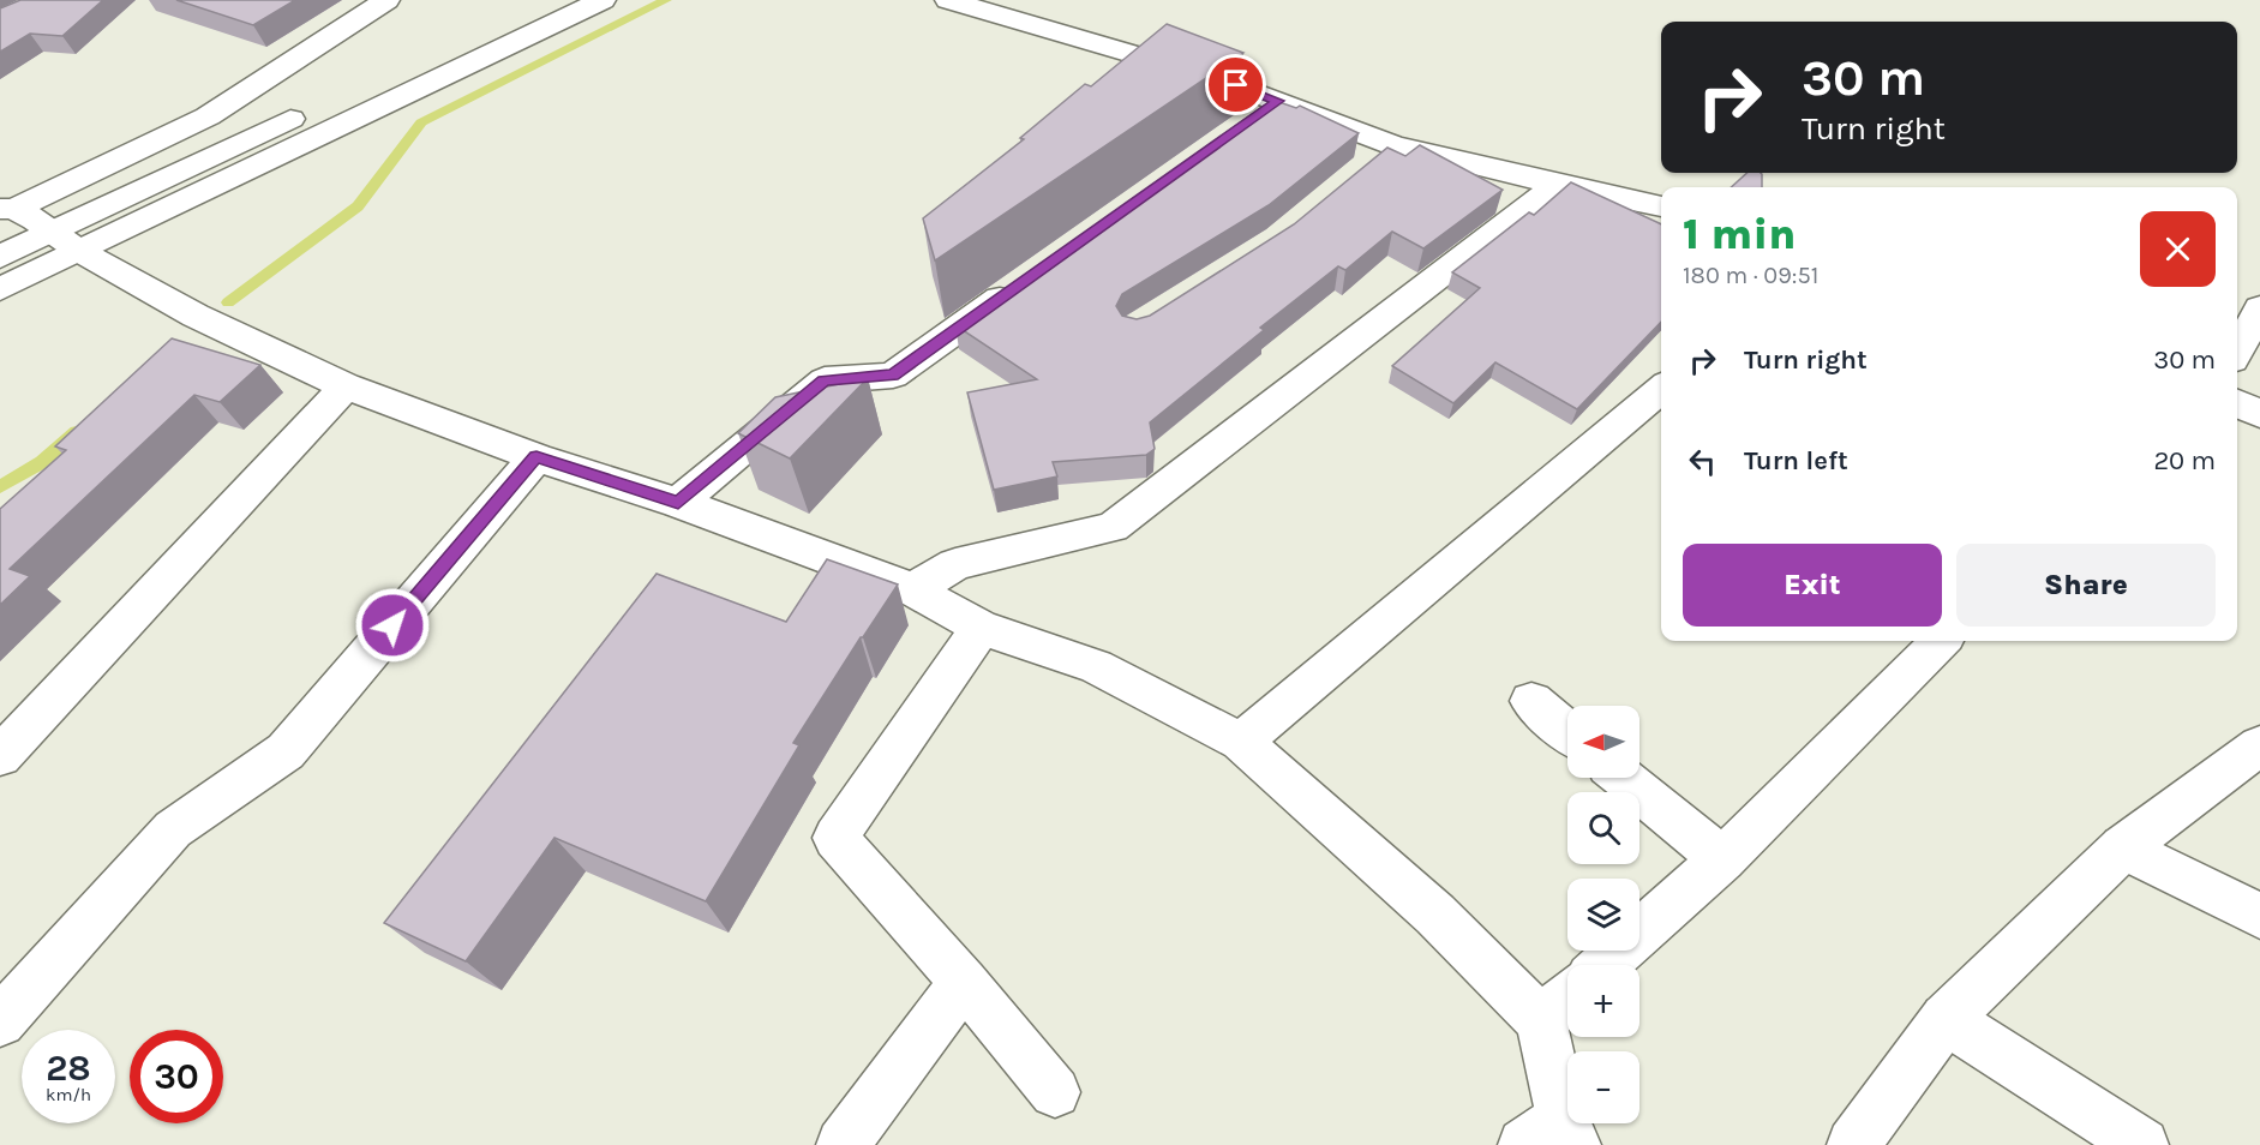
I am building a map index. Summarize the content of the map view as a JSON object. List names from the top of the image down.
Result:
{
  "north": "left",
  "page": {
    "turn": ["30 m", "Turn right"],
    "heading": ["1 min", "180 m · 09:51"],
    "list": [
      {
        "name": "Turn right",
        "value": "30 m"
      },
      {
        "name": "Turn left",
        "value": "20 m"
      }
    ],
    "buttons": ["Exit", "Share"],
    "map_buttons": ["+", "−"],
    "speed": "28 km/h",
    "limit": "30"
  }
}
